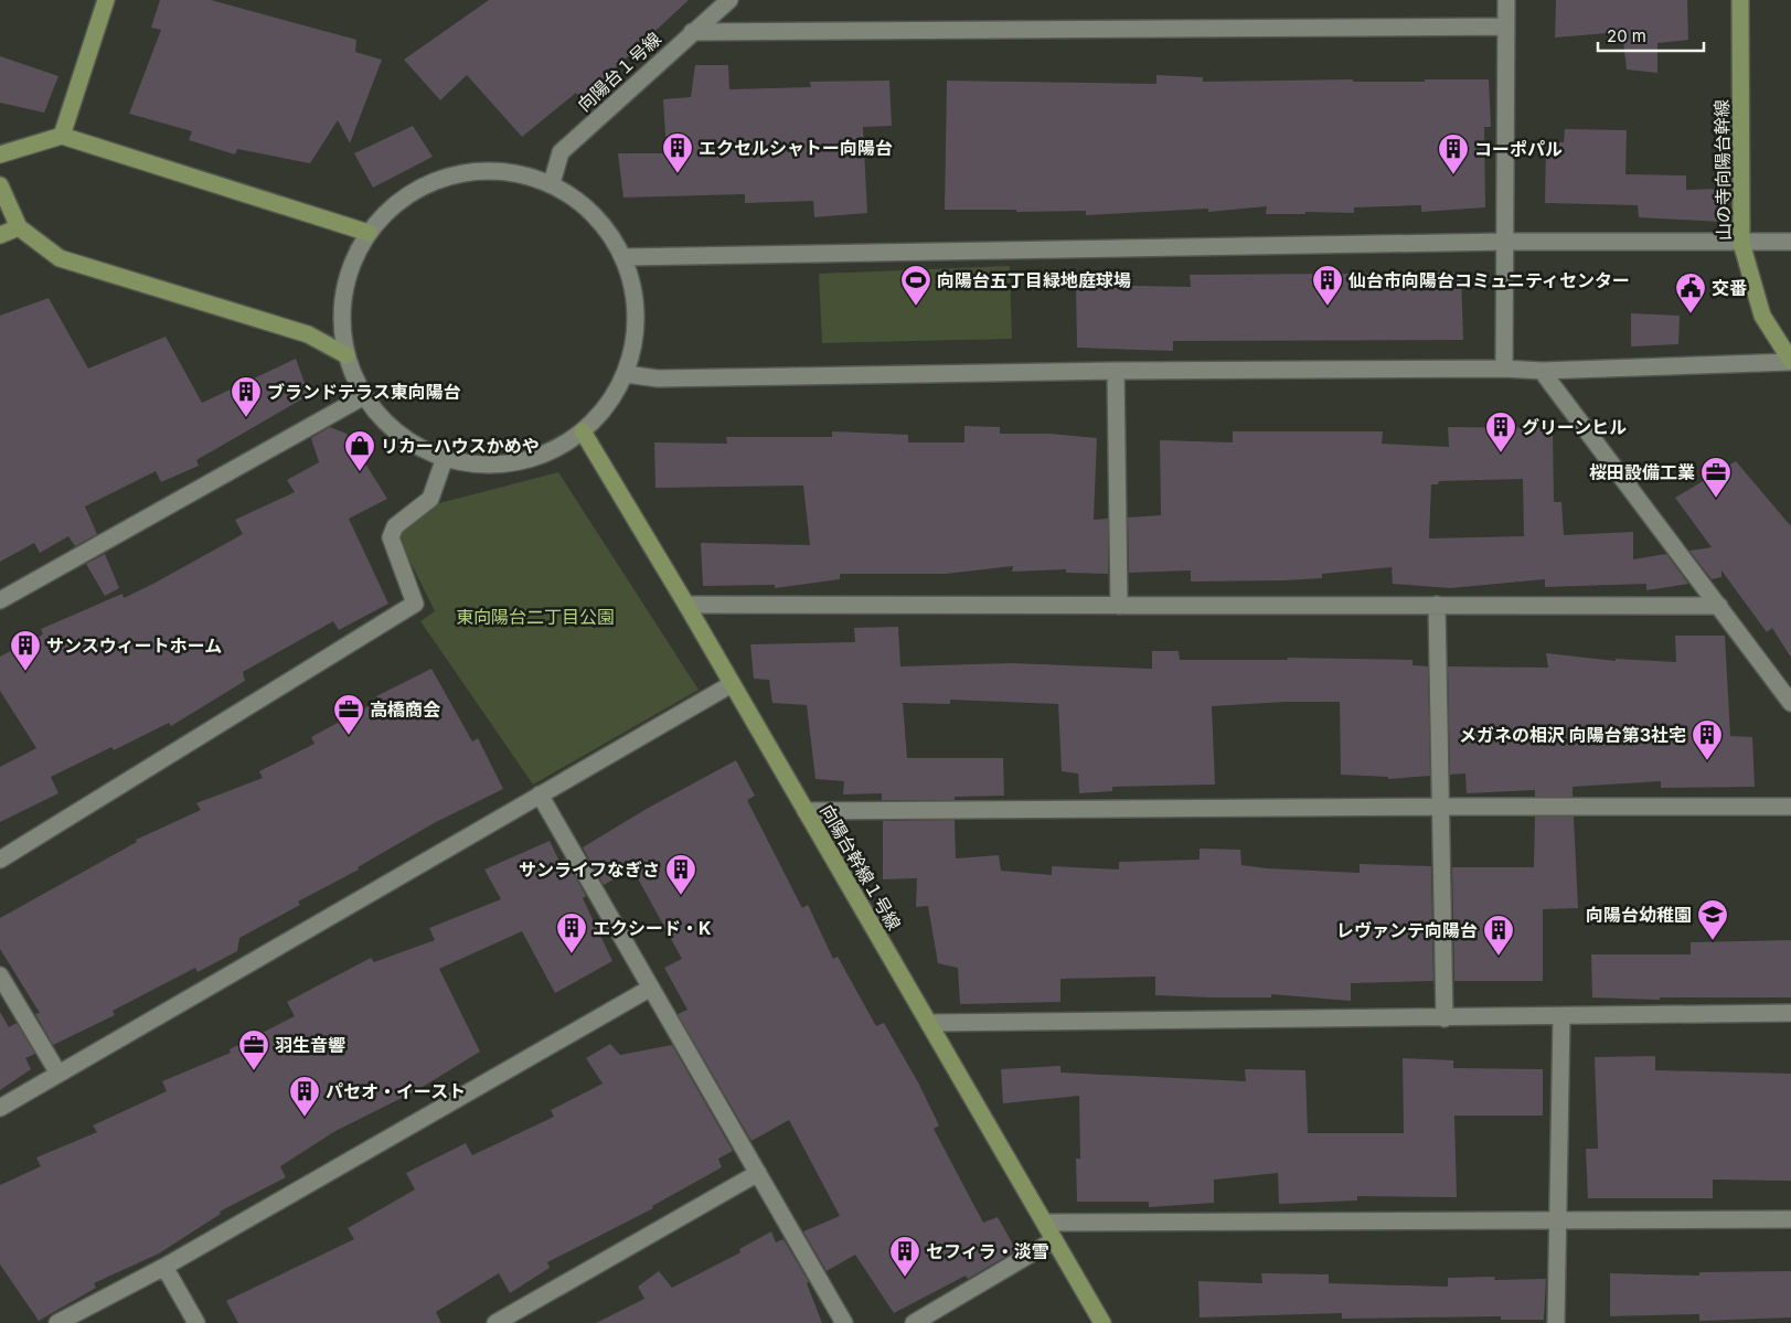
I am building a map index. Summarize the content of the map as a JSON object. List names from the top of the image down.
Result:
{
  "streets": {
    "street": ["向陽台１号線", "山の寺向陽台幹線", "向陽台幹線１号線"]
  },
  "parks": ["東向陽台二丁目公園"],
  "places": {
    "building": [
      "エクセルシャトー向陽台",
      "コーポパル",
      "仙台市向陽台コミュニティセンター",
      "ブランドテラス東向陽台",
      "グリーンヒル",
      "サンスウィートホーム",
      "メガネの相沢 向陽台第3社宅",
      "サンライフなぎさ",
      "エクシード・K",
      "レヴァンテ向陽台",
      "パセオ・イースト",
      "セフィラ・淡雪"
    ],
    "sports": ["向陽台五丁目緑地庭球場"],
    "public building": ["交番"],
    "shop": ["リカーハウスかめや"],
    "office": ["桜田設備工業", "高橋商会", "羽生音響"],
    "school or university": ["向陽台幼稚園"]
  },
  "scale_bar": "20 m"
}
